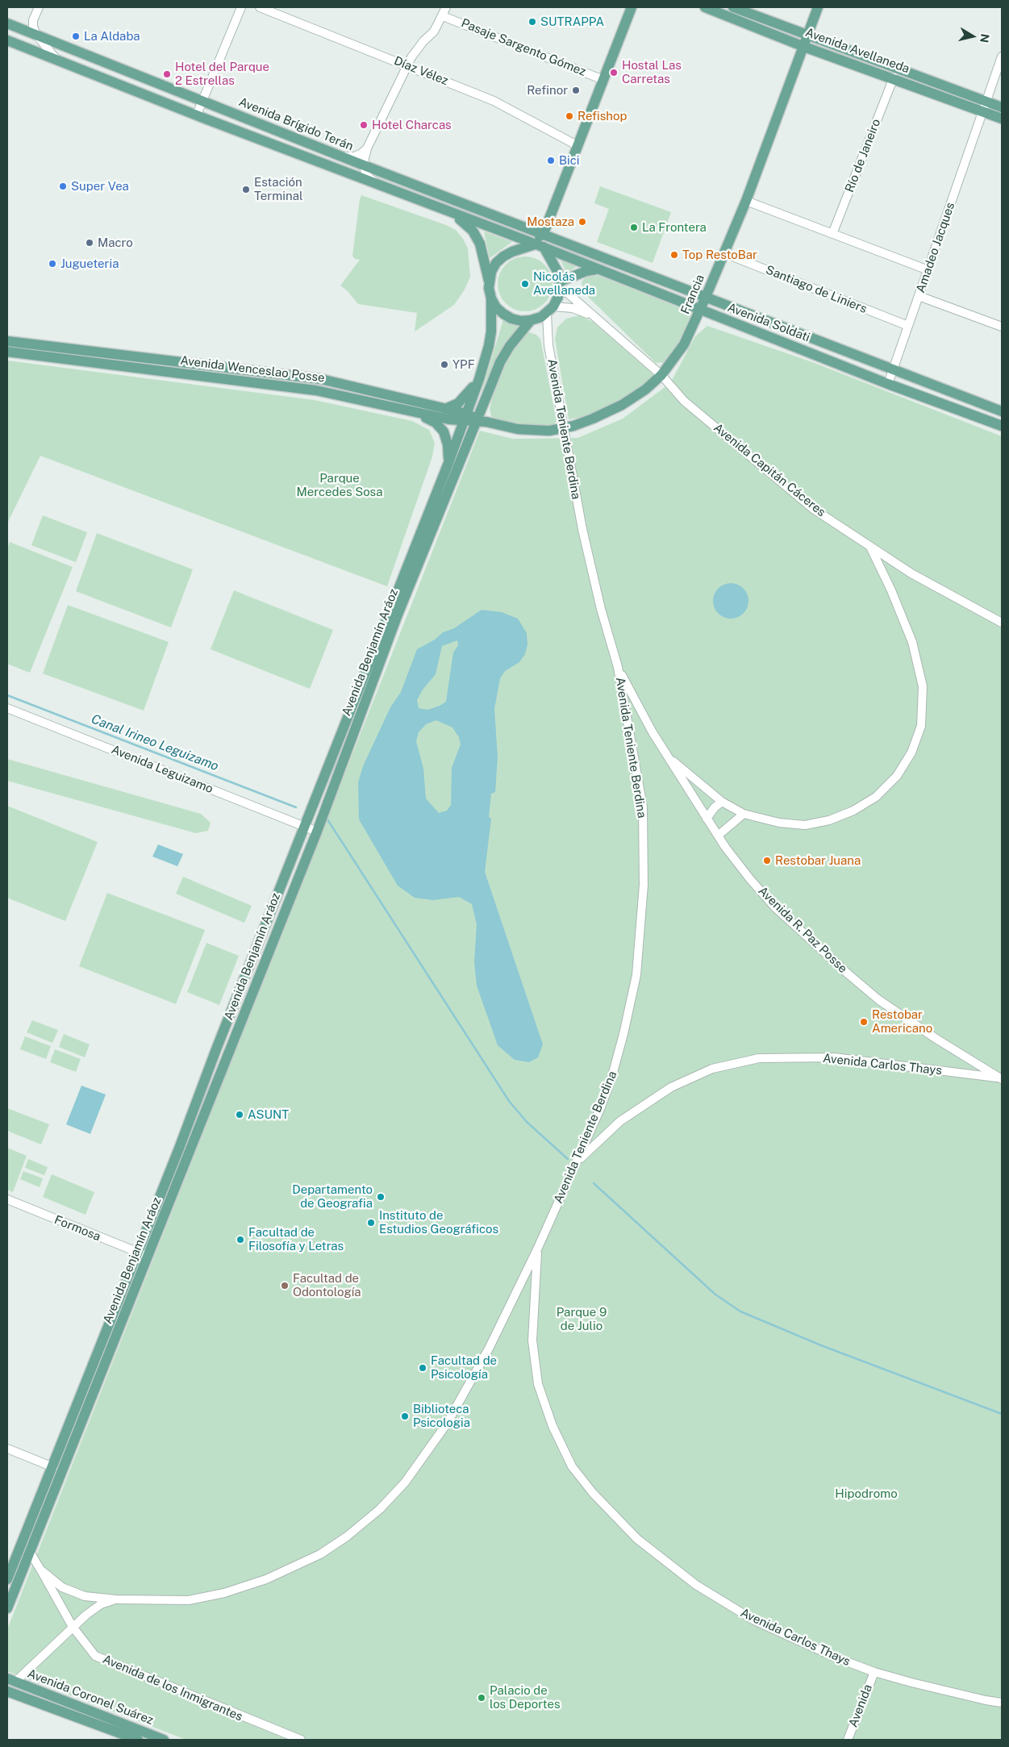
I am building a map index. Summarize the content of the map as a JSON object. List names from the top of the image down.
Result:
{
  "streets": {
    "main road": [
      "Avenida Avellaneda",
      "Avenida Brígido Terán",
      "Francia",
      "Avenida Soldati",
      "Avenida Wenceslao Posse",
      "Avenida Benjamín Aráoz",
      "Avenida Coronel Suárez"
    ],
    "street": [
      "Pasaje Sargento Gómez",
      "Díaz Vélez",
      "Río de Janeiro",
      "Amadeo Jacques",
      "Santiago de Liniers",
      "Avenida Teniente Berdina",
      "Avenida Capitán Cáceres",
      "Avenida Leguizamo",
      "Avenida R. Paz Posse",
      "Avenida Carlos Thays",
      "Formosa",
      "Avenida de los Inmigrantes",
      "Avenida"
    ]
  },
  "crossings": [
    ["Avenida Avellaneda", "Río de Janeiro"],
    ["Avenida Avellaneda", "Amadeo Jacques"],
    ["Avenida Avellaneda", "Francia"],
    ["Avenida Brígido Terán", "Avenida Soldati"],
    ["Avenida Brígido Terán", "Avenida Teniente Berdina"],
    ["Avenida Brígido Terán", "Avenida Capitán Cáceres"],
    ["Avenida Brígido Terán", "Avenida Benjamín Aráoz"],
    ["Amadeo Jacques", "Santiago de Liniers"],
    ["Amadeo Jacques", "Avenida Soldati"],
    ["Santiago de Liniers", "Francia"],
    ["Francia", "Avenida Soldati"],
    ["Francia", "Avenida Wenceslao Posse"],
    ["Francia", "Avenida Teniente Berdina"],
    ["Francia", "Avenida Capitán Cáceres"],
    ["Avenida Soldati", "Avenida Teniente Berdina"],
    ["Avenida Soldati", "Avenida Capitán Cáceres"],
    ["Avenida Soldati", "Avenida Benjamín Aráoz"],
    ["Avenida Wenceslao Posse", "Avenida Benjamín Aráoz"],
    ["Avenida Teniente Berdina", "Avenida Capitán Cáceres"],
    ["Avenida Teniente Berdina", "Avenida Benjamín Aráoz"],
    ["Avenida Teniente Berdina", "Avenida R. Paz Posse"],
    ["Avenida Teniente Berdina", "Avenida Carlos Thays"],
    ["Avenida Teniente Berdina", "Avenida de los Inmigrantes"],
    ["Avenida Capitán Cáceres", "Avenida Benjamín Aráoz"],
    ["Avenida Benjamín Aráoz", "Avenida Leguizamo"],
    ["Avenida Benjamín Aráoz", "Formosa"],
    ["Avenida R. Paz Posse", "Avenida Carlos Thays"],
    ["Avenida Carlos Thays", "Avenida"]
  ],
  "water": ["Canal Irineo Leguizamo"],
  "parks": ["Parque Mercedes Sosa", "Parque 9 de Julio", "Hipodromo"],
  "places": [
    "SUTRAPPA",
    "La Aldaba",
    "Hostal Las Carretas",
    "Hotel del Parque 2 Estrellas",
    "Refinor",
    "Refishop",
    "Hotel Charcas",
    "Bici",
    "Super Vea",
    "Estación Terminal",
    "Mostaza",
    "La Frontera",
    "Macro",
    "Top RestoBar",
    "Jugueteria",
    "Nicolás Avellaneda",
    "YPF",
    "Restobar Juana",
    "Restobar Americano",
    "ASUNT",
    "Departamento de Geografia",
    "Instituto de Estudios Geográficos",
    "Facultad de Filosofía y Letras",
    "Facultad de Odontología",
    "Facultad de Psicología",
    "Biblioteca Psicologia",
    "Palacio de los Deportes"
  ],
  "north": "right"
}
